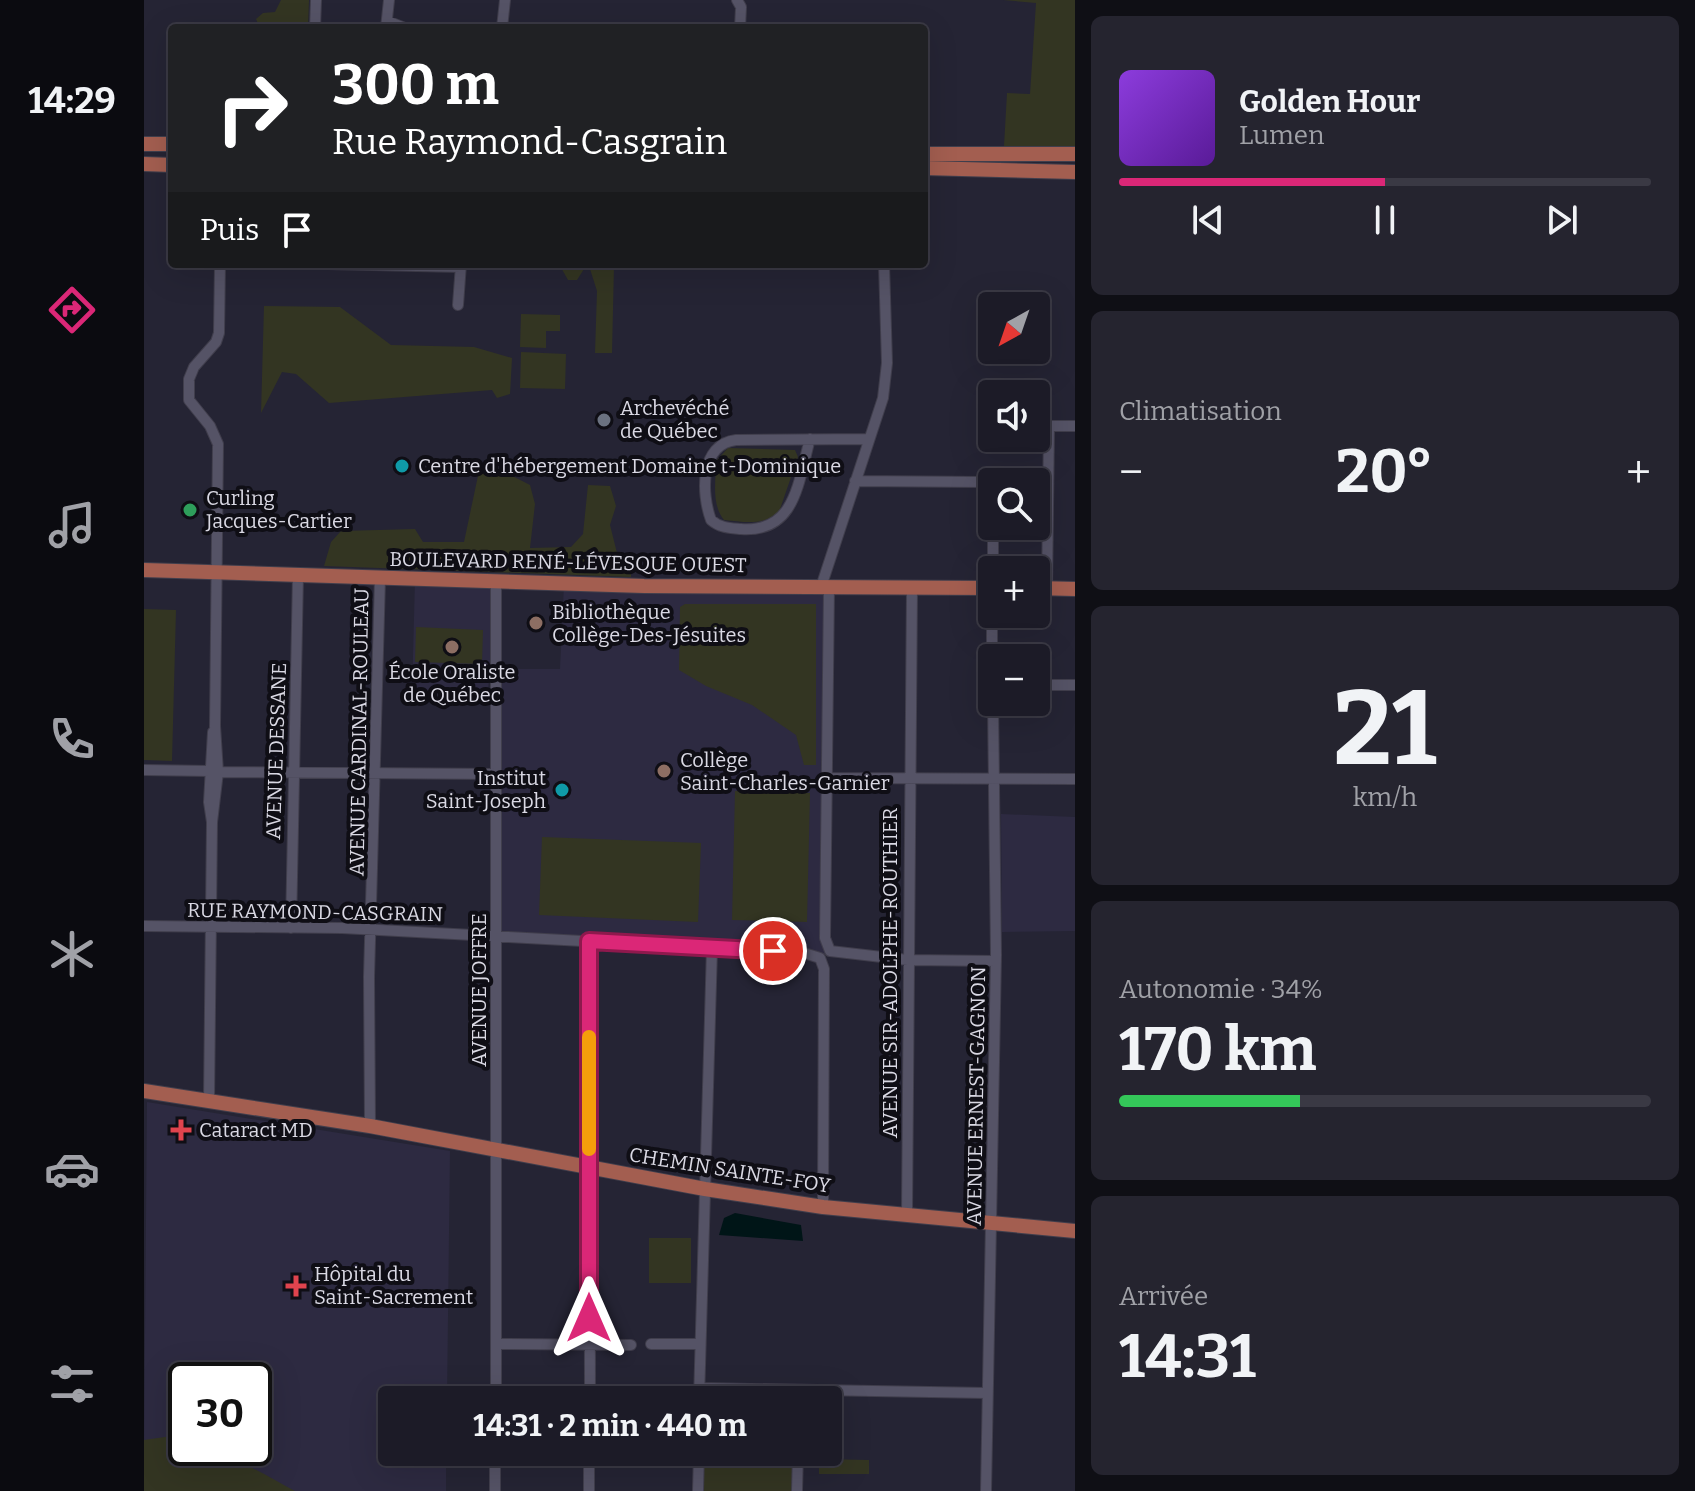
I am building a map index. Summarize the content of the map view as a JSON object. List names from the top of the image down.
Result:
{
  "streets": {
    "main road": ["BOULEVARD RENÉ-LÉVESQUE OUEST", "CHEMIN SAINTE-FOY"],
    "street": [
      "AVENUE CARDINAL-ROULEAU",
      "AVENUE DESSANE",
      "RUE RAYMOND-CASGRAIN",
      "AVENUE SIR-ADOLPHE-ROUTHIER",
      "AVENUE JOFFRE",
      "AVENUE ERNEST-GAGNON"
    ]
  },
  "crossings": [
    ["BOULEVARD RENÉ-LÉVESQUE OUEST", "AVENUE CARDINAL-ROULEAU"],
    ["BOULEVARD RENÉ-LÉVESQUE OUEST", "AVENUE DESSANE"],
    ["BOULEVARD RENÉ-LÉVESQUE OUEST", "AVENUE SIR-ADOLPHE-ROUTHIER"],
    ["BOULEVARD RENÉ-LÉVESQUE OUEST", "AVENUE JOFFRE"],
    ["AVENUE CARDINAL-ROULEAU", "RUE RAYMOND-CASGRAIN"],
    ["AVENUE CARDINAL-ROULEAU", "CHEMIN SAINTE-FOY"],
    ["AVENUE DESSANE", "RUE RAYMOND-CASGRAIN"],
    ["RUE RAYMOND-CASGRAIN", "AVENUE JOFFRE"],
    ["RUE RAYMOND-CASGRAIN", "CHEMIN SAINTE-FOY"],
    ["AVENUE SIR-ADOLPHE-ROUTHIER", "CHEMIN SAINTE-FOY"],
    ["AVENUE JOFFRE", "CHEMIN SAINTE-FOY"],
    ["AVENUE ERNEST-GAGNON", "CHEMIN SAINTE-FOY"]
  ],
  "places": {
    "other": [
      "Archevéché de Québec",
      "Centre d'hébergement Domaine t-Dominique",
      "Curling Jacques-Cartier",
      "Bibliothèque Collège-Des-Jésuites",
      "École Oraliste de Québec",
      "Collège Saint-Charles-Garnier",
      "Institut Saint-Joseph"
    ],
    "health": ["Cataract MD", "Hôpital du Saint-Sacrement"]
  },
  "north": "bottom left",
  "page": {
    "tabs": "14:29",
    "turn": ["300 m", "Rue Raymond-Casgrain"],
    "song": ["Golden Hour", "Lumen"],
    "then": "Puis",
    "map_buttons": ["+", "−"],
    "tile": [
      "Climatisation",
      ["21", "km/h"],
      ["Autonomie · 34%", "170 km"],
      ["Arrivée", "14:31"]
    ],
    "heat": ["−", "20°", "+"],
    "limit": "30",
    "trip": "14:31 · 2 min · 440 m"
  }
}
